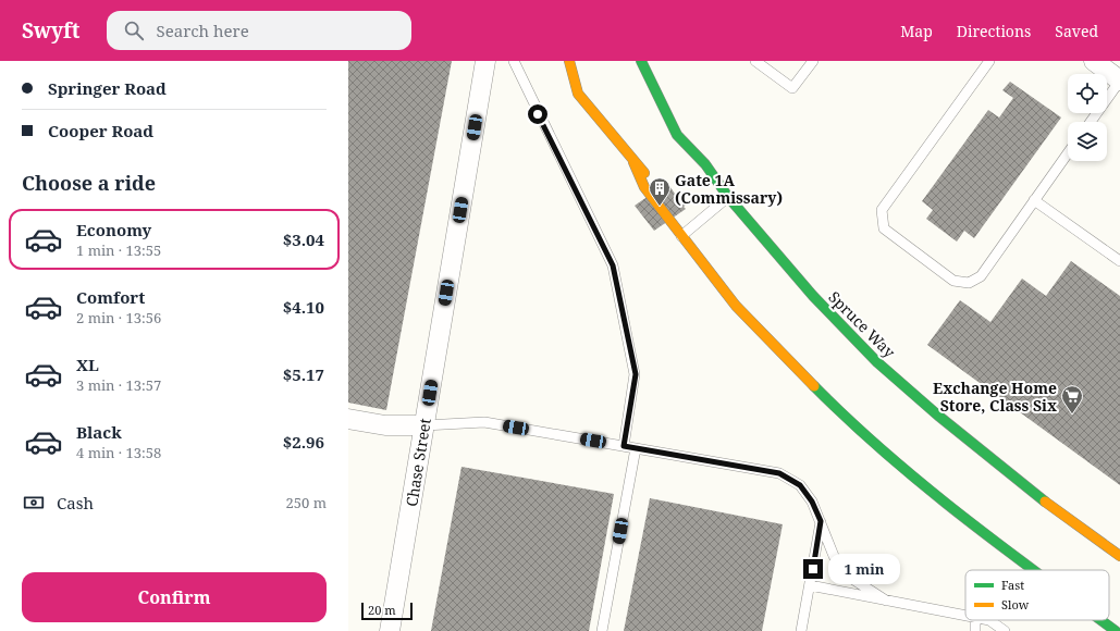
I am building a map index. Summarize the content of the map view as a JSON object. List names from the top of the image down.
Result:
{
  "streets": {
    "street": ["Spruce Way", "Chase Street"]
  },
  "places": {
    "building": ["Gate 1A (Commissary)"],
    "supermarket": ["Exchange Home Store, Class Six"]
  },
  "legend": ["Fast", "Slow"],
  "scale_bar": "20 m",
  "page": {
    "header": "Swyft",
    "search": "Search here",
    "nav": ["Map", "Directions", "Saved"],
    "banner": ["Springer Road", "Cooper Road"],
    "heading": "Choose a ride",
    "list": [
      {
        "name": "Economy",
        "note": "1 min · 13:55",
        "value": "$3.04"
      },
      {
        "name": "Comfort",
        "note": "2 min · 13:56",
        "value": "$4.10"
      },
      {
        "name": "XL",
        "note": "3 min · 13:57",
        "value": "$5.17"
      },
      {
        "name": "Black",
        "note": "4 min · 13:58",
        "value": "$2.96"
      }
    ],
    "pay": ["Cash", "250 m"],
    "bubble": "1 min",
    "buttons": "Confirm",
    "scale": "20 m"
  }
}
